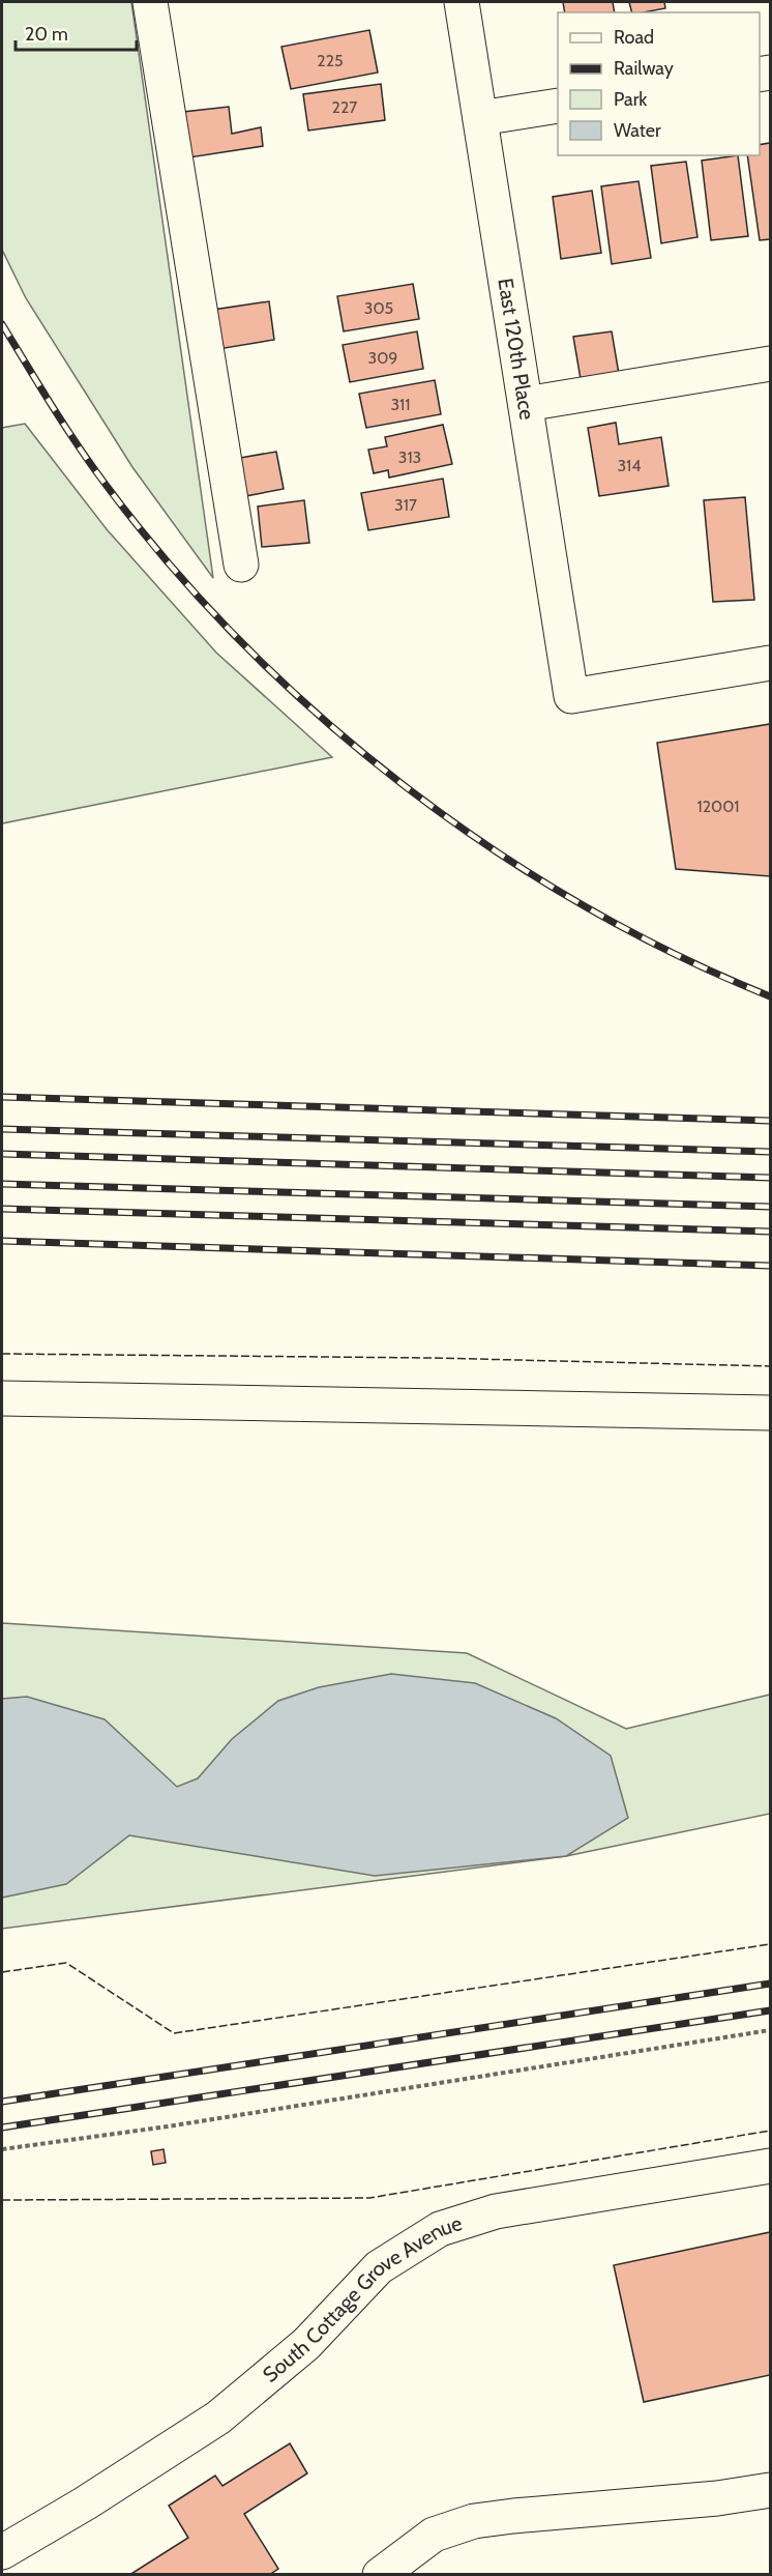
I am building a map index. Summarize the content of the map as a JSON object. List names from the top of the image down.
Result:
{
  "streets": {
    "street": ["East 120th Place", "South Cottage Grove Avenue"]
  },
  "house_numbers": [
    "225",
    "227",
    "305",
    "309",
    "311",
    "313",
    "314",
    "317",
    "12001"
  ],
  "legend": [
    "Road",
    "Railway",
    "Park",
    "Water"
  ],
  "scale_bar": "20 m"
}
